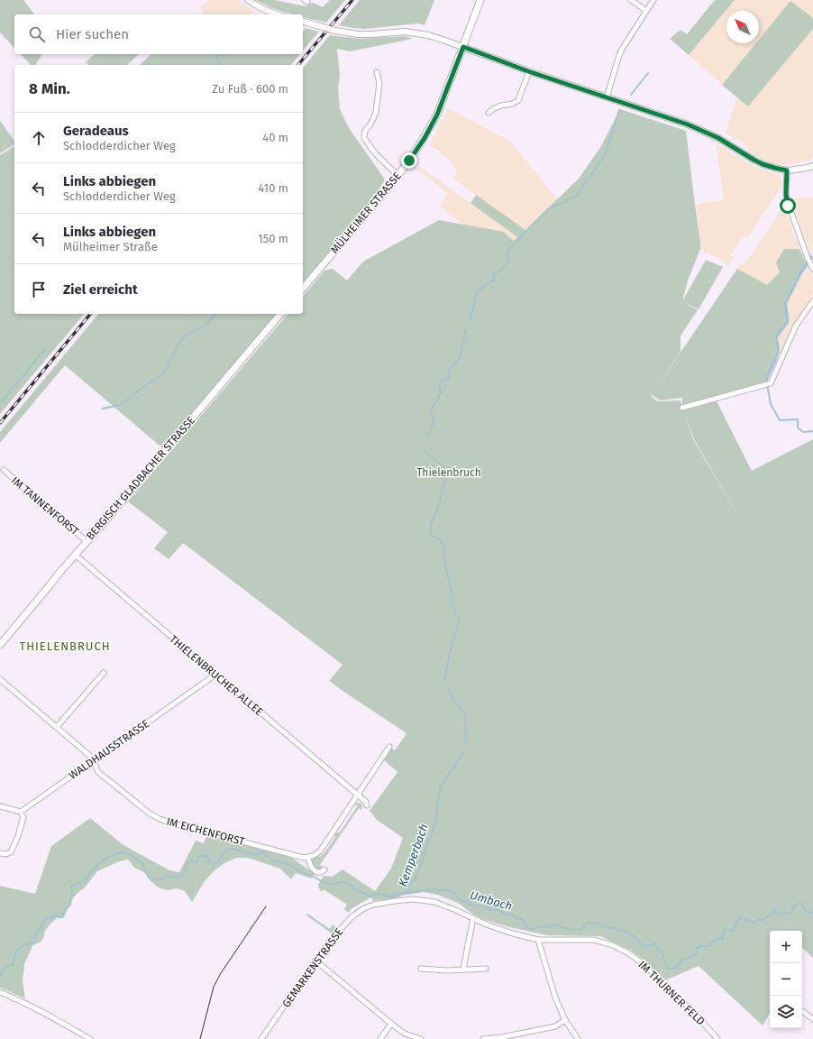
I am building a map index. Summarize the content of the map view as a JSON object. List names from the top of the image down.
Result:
{
  "streets": {
    "main road": ["MÜLHEIMER STRASSE", "BERGISCH GLADBACHER STRASSE"],
    "street": [
      "IM TANNENFORST",
      "THIELENBRUCHER ALLEE",
      "WALDHAUSSTRASSE",
      "IM EICHENFORST",
      "GEMARKENSTRASSE",
      "IM THURNER FELD"
    ]
  },
  "crossings": [
    ["BERGISCH GLADBACHER STRASSE", "IM TANNENFORST"],
    ["BERGISCH GLADBACHER STRASSE", "THIELENBRUCHER ALLEE"],
    ["THIELENBRUCHER ALLEE", "WALDHAUSSTRASSE"],
    ["WALDHAUSSTRASSE", "IM EICHENFORST"],
    ["GEMARKENSTRASSE", "IM THURNER FELD"]
  ],
  "districts": ["THIELENBRUCH"],
  "water": ["Kemperbach", "Umbach"],
  "parks": ["Thielenbruch"],
  "north": "top left",
  "page": {
    "search": "Hier suchen",
    "heading": ["8 Min.", "Zu Fuß · 600 m"],
    "list": [
      ["Geradeaus", "Schlodderdicher Weg", "40 m"],
      ["Links abbiegen", "Schlodderdicher Weg", "410 m"],
      ["Links abbiegen", "Mülheimer Straße", "150 m"],
      "Ziel erreicht"
    ],
    "map_buttons": ["+", "−"]
  }
}
